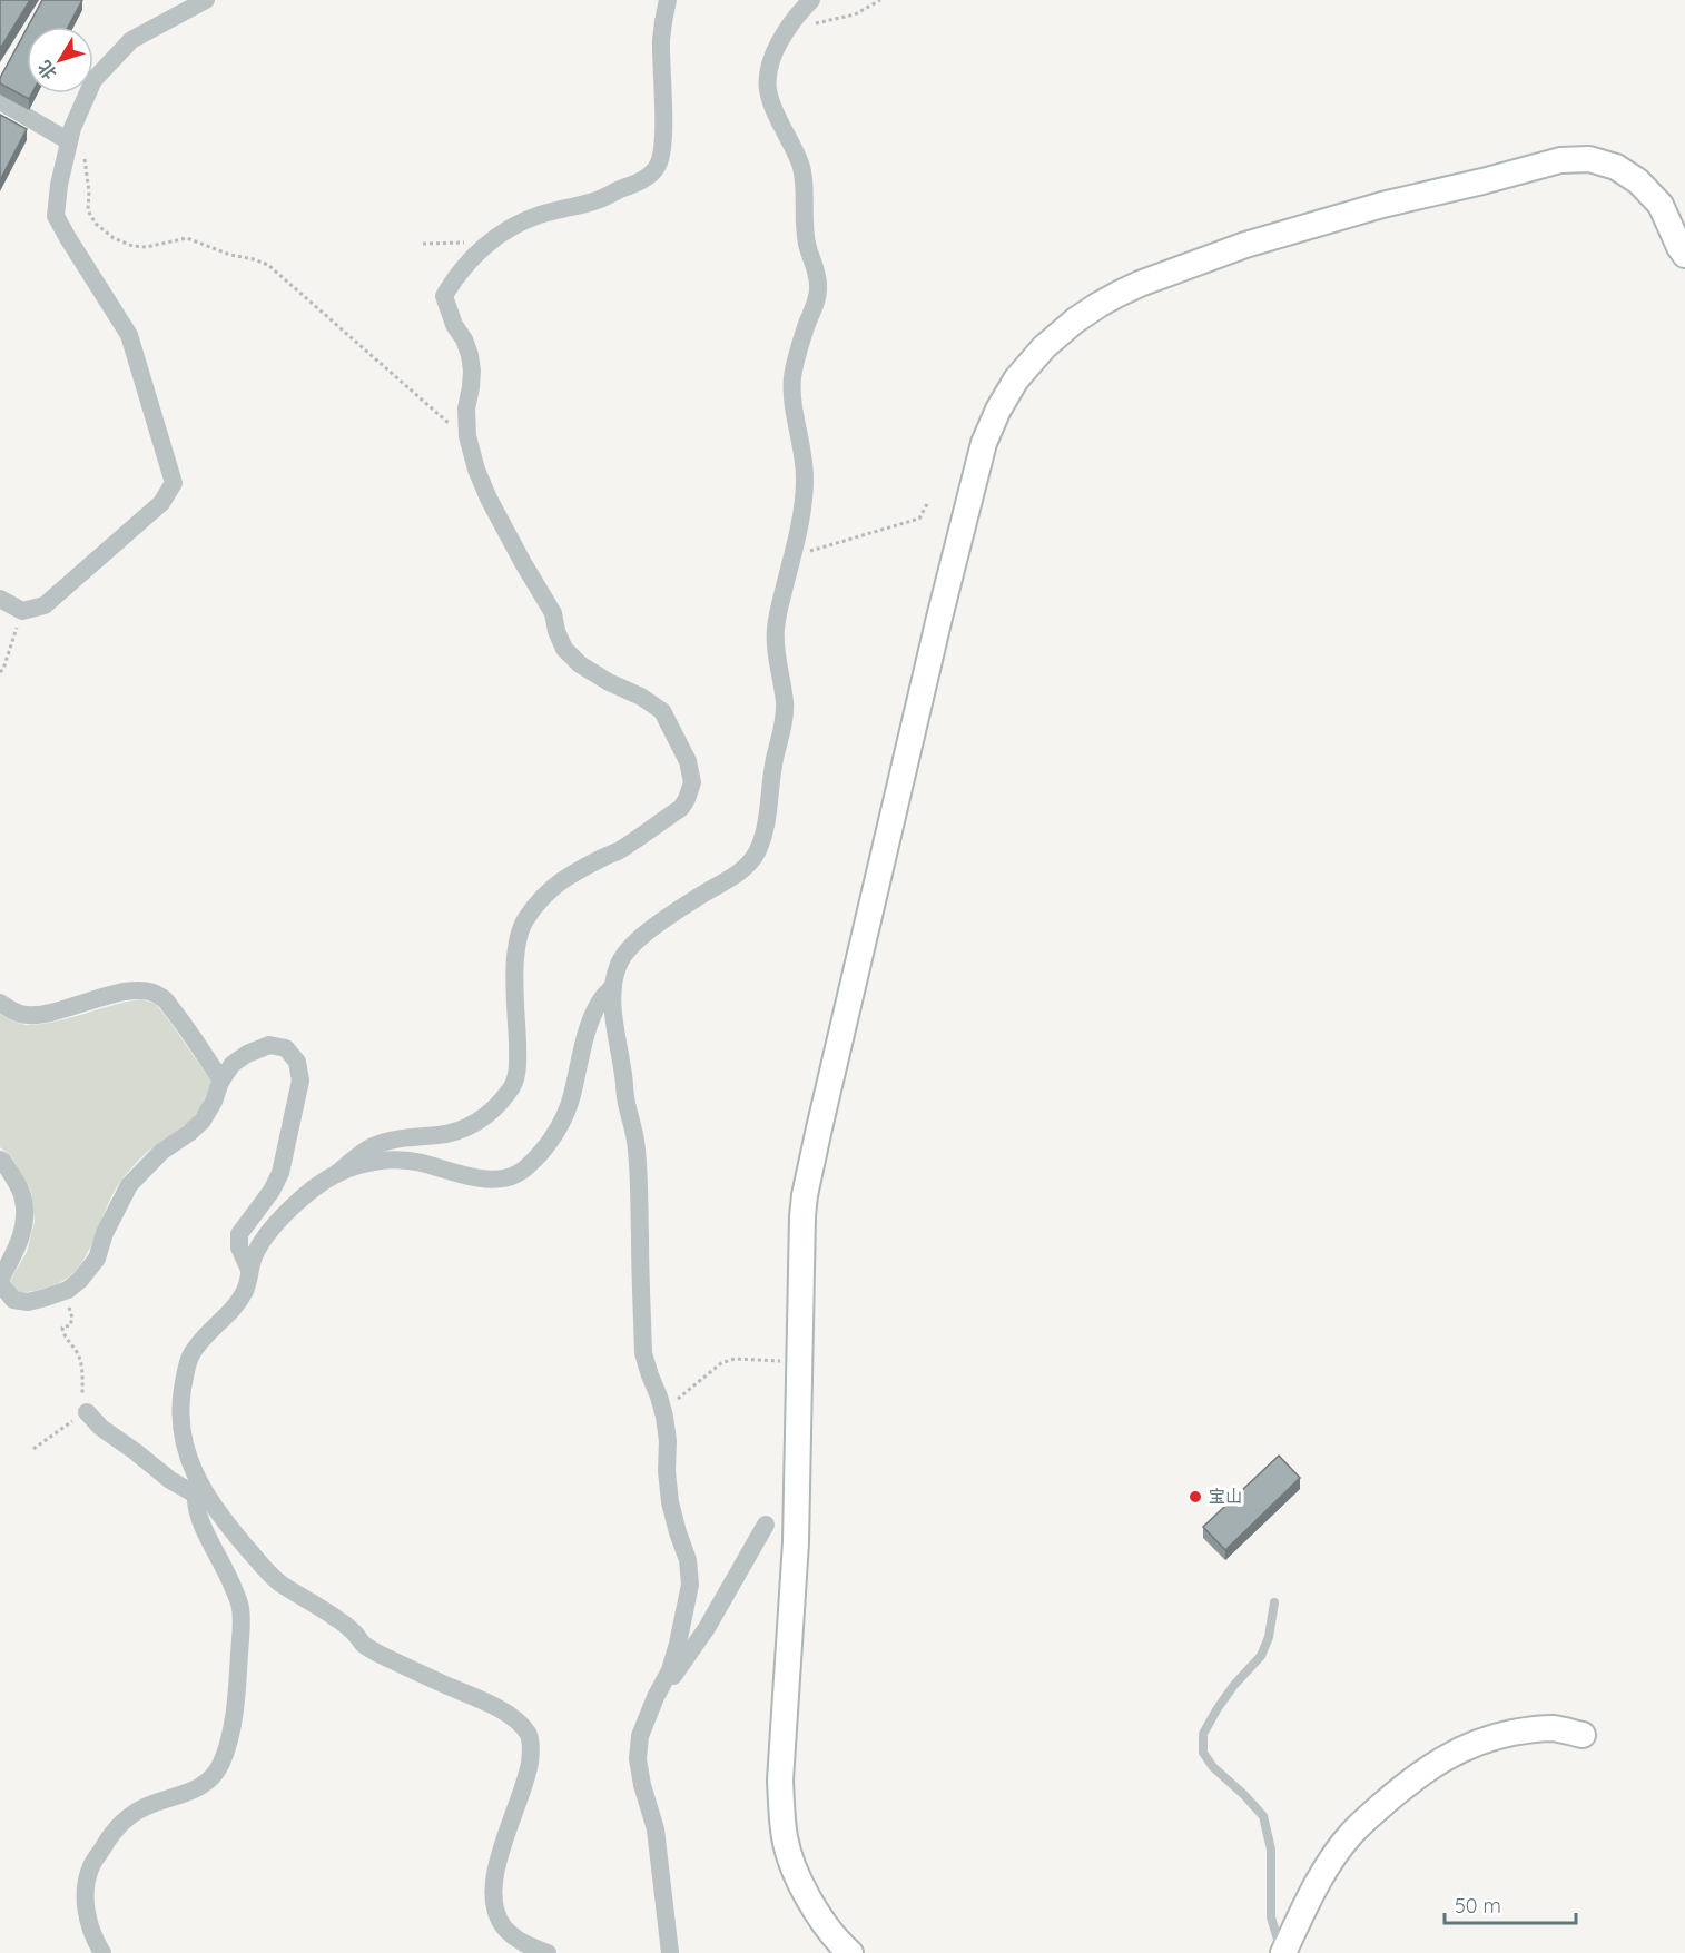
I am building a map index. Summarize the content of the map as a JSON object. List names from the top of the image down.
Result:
{
  "places": ["宝山"],
  "scale_bar": "50 m",
  "north": "bottom left"
}
